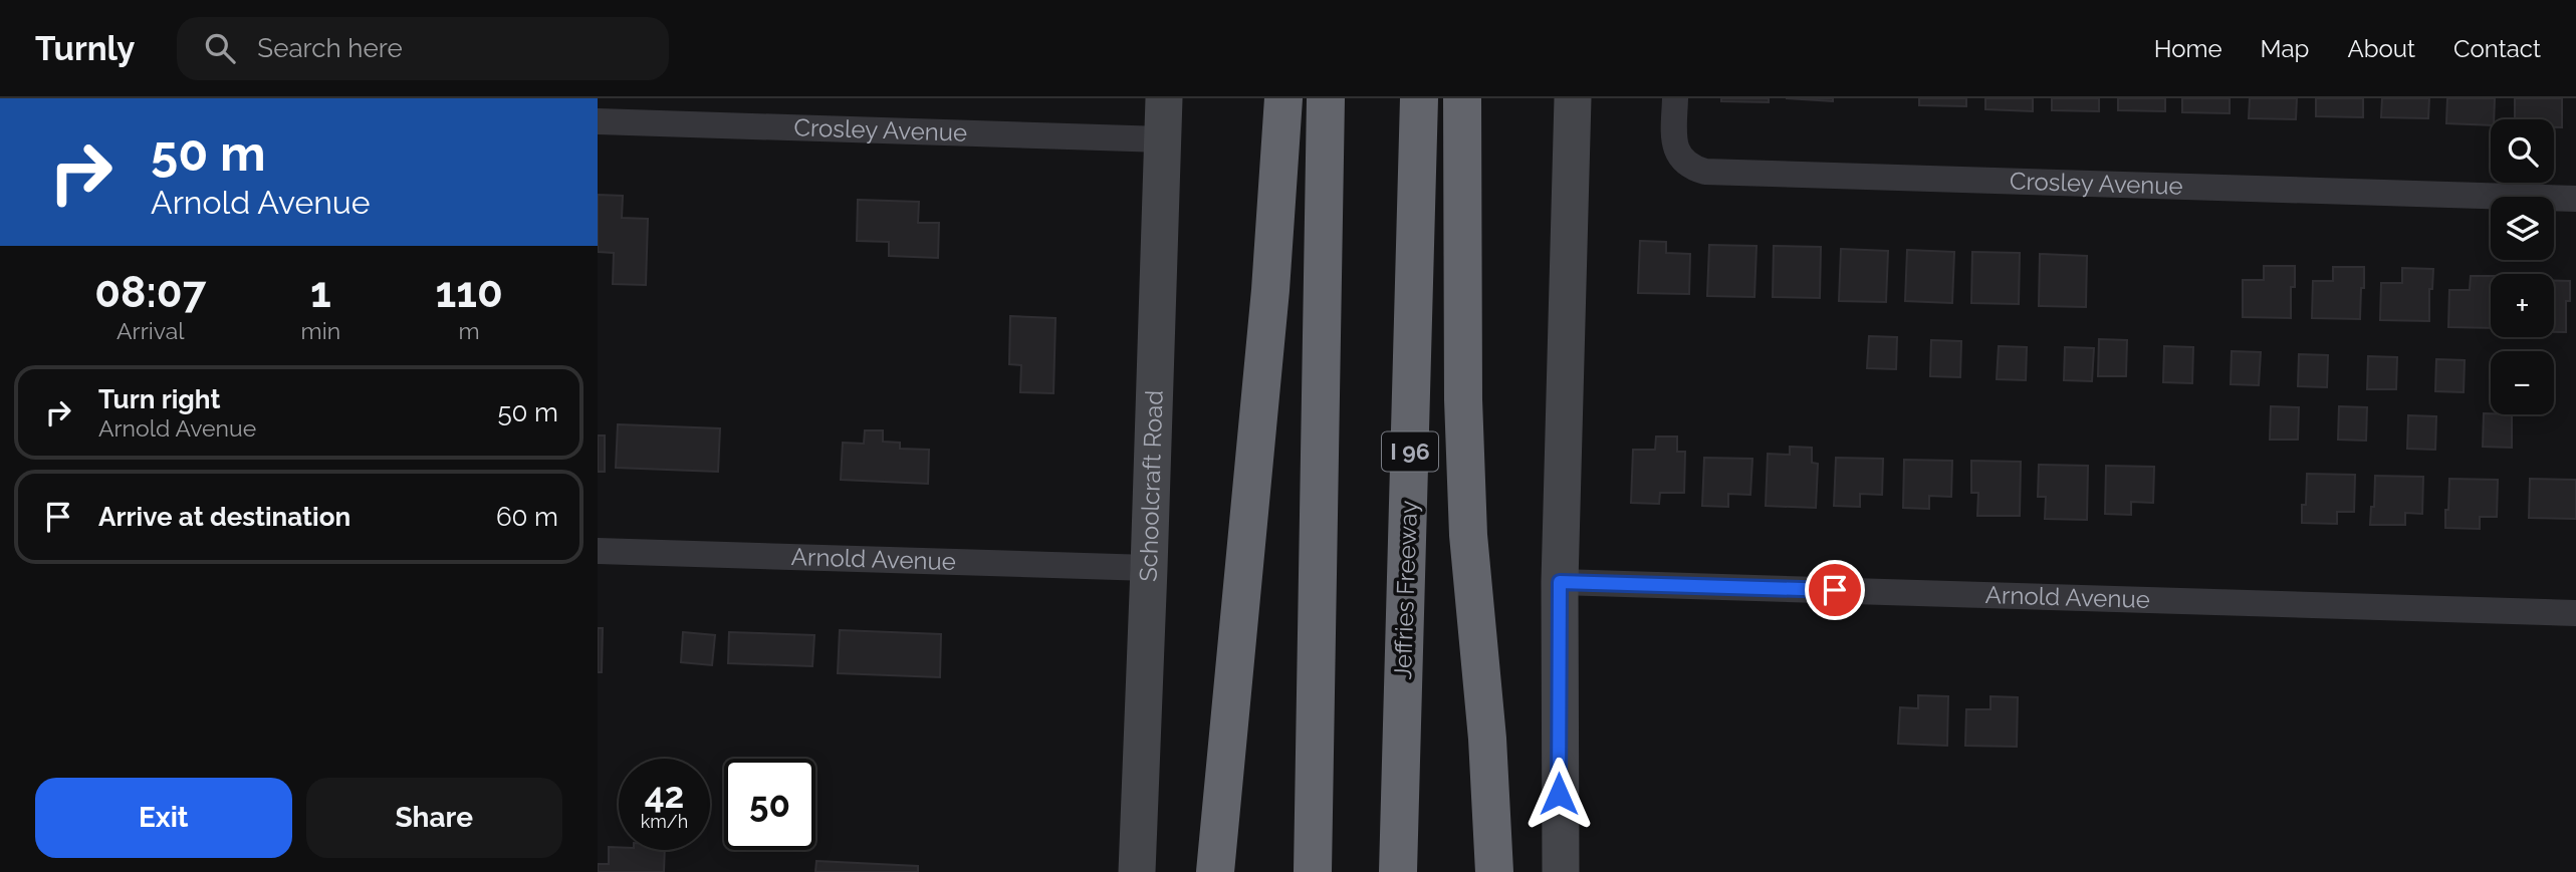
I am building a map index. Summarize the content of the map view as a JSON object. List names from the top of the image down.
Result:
{
  "streets": {
    "highway": ["I 96", "Jeffries Freeway"],
    "main road": ["Schoolcraft Road"],
    "street": ["Crosley Avenue", "Arnold Avenue"]
  },
  "crossings": [
    ["Crosley Avenue", "Schoolcraft Road"],
    ["Schoolcraft Road", "Arnold Avenue"]
  ],
  "page": {
    "header": "Turnly",
    "search": "Search here",
    "nav": [
      "Home",
      "Map",
      "About",
      "Contact"
    ],
    "turn": ["50 m", "Arnold Avenue"],
    "map_buttons": ["+", "−"],
    "eta": [
      "08:07",
      "Arrival",
      "1",
      "min",
      "110",
      "m"
    ],
    "list": [
      {
        "name": "Turn right",
        "note": "Arnold Avenue",
        "value": "50 m"
      },
      {
        "name": "Arrive at destination",
        "value": "60 m"
      }
    ],
    "speed": "42 km/h",
    "limit": "50",
    "buttons": ["Exit", "Share"]
  }
}
